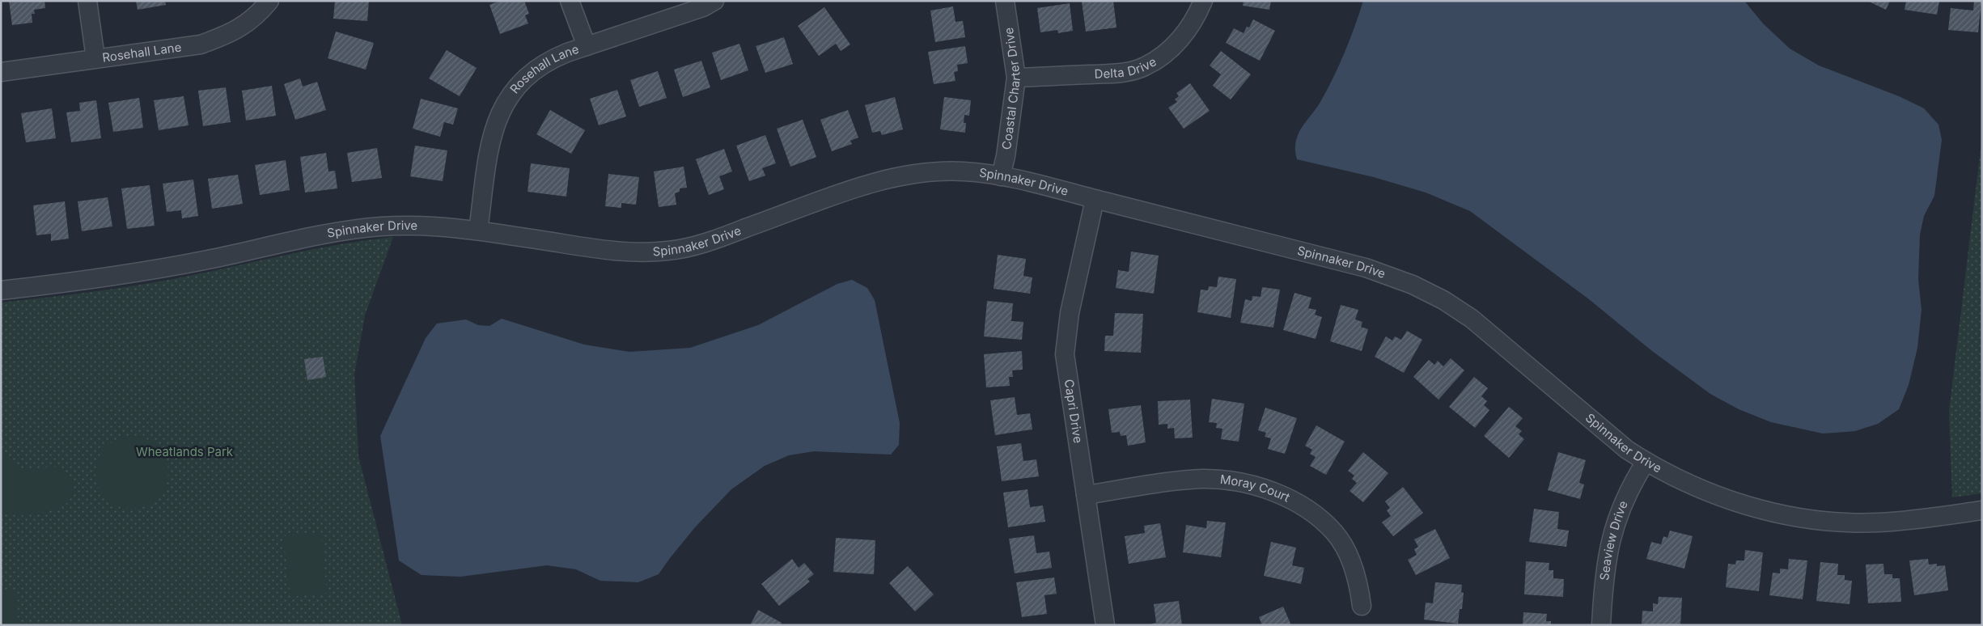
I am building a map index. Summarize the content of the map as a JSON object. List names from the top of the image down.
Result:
{
  "streets": {
    "street": [
      "Rosehall Lane",
      "Delta Drive",
      "Coastal Charter Drive",
      "Spinnaker Drive",
      "Capri Drive",
      "Moray Court",
      "Seaview Drive"
    ]
  },
  "crossings": [
    ["Rosehall Lane", "Spinnaker Drive"],
    ["Delta Drive", "Coastal Charter Drive"],
    ["Coastal Charter Drive", "Spinnaker Drive"],
    ["Spinnaker Drive", "Capri Drive"],
    ["Spinnaker Drive", "Seaview Drive"],
    ["Capri Drive", "Moray Court"]
  ],
  "parks": ["Wheatlands Park"]
}
